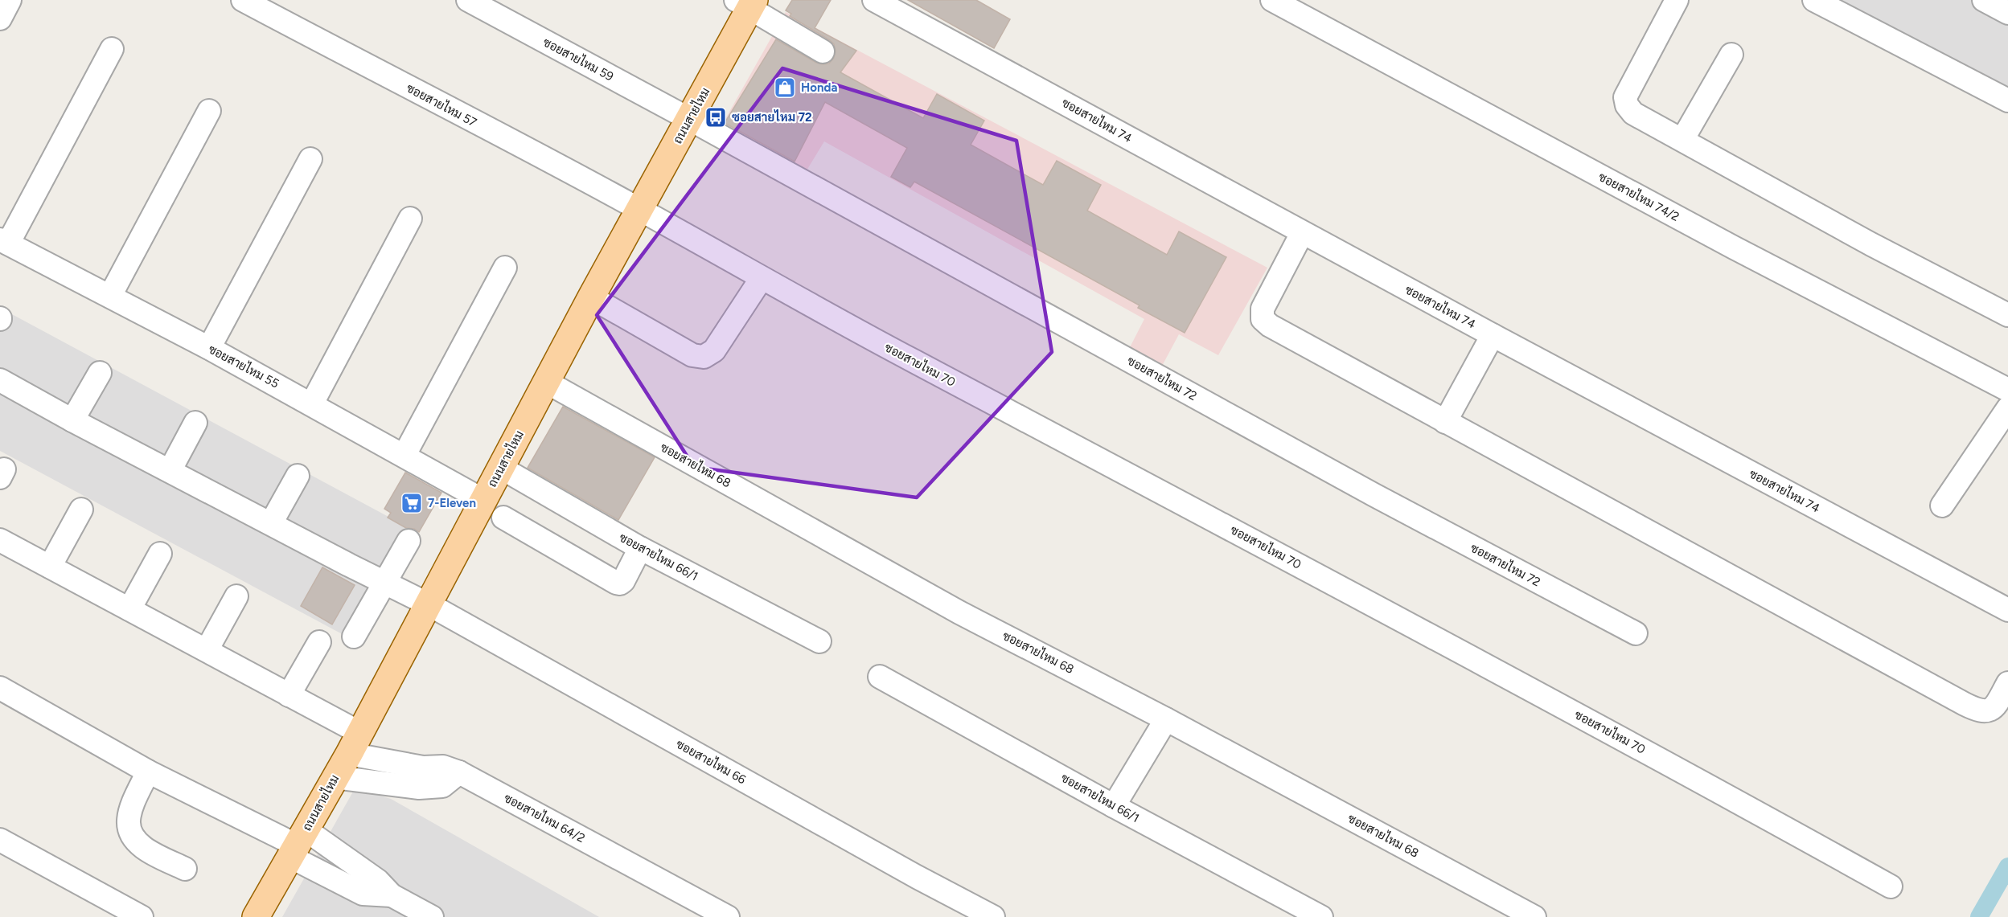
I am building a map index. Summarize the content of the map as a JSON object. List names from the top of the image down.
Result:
{
  "streets": {
    "main road": ["ถนนสายไหม"],
    "street": [
      "ซอยสายไหม 59",
      "ซอยสายไหม 57",
      "ซอยสายไหม 74",
      "ซอยสายไหม 74/2",
      "ซอยสายไหม 70",
      "ซอยสายไหม 55",
      "ซอยสายไหม 72",
      "ซอยสายไหม 68",
      "ซอยสายไหม 66/1",
      "ซอยสายไหม 66",
      "ซอยสายไหม 64/2"
    ]
  },
  "crossings": [
    ["ซอยสายไหม 59", "ถนนสายไหม"],
    ["ซอยสายไหม 59", "ซอยสายไหม 72"],
    ["ซอยสายไหม 57", "ถนนสายไหม"],
    ["ซอยสายไหม 57", "ซอยสายไหม 70"],
    ["ถนนสายไหม", "ซอยสายไหม 70"],
    ["ถนนสายไหม", "ซอยสายไหม 55"],
    ["ถนนสายไหม", "ซอยสายไหม 72"],
    ["ถนนสายไหม", "ซอยสายไหม 68"],
    ["ถนนสายไหม", "ซอยสายไหม 66/1"],
    ["ถนนสายไหม", "ซอยสายไหม 66"],
    ["ถนนสายไหม", "ซอยสายไหม 64/2"]
  ],
  "places": {
    "shop": ["Honda"],
    "bus stop": ["ซอยสายไหม 72"],
    "supermarket": ["7-Eleven"]
  }
}
